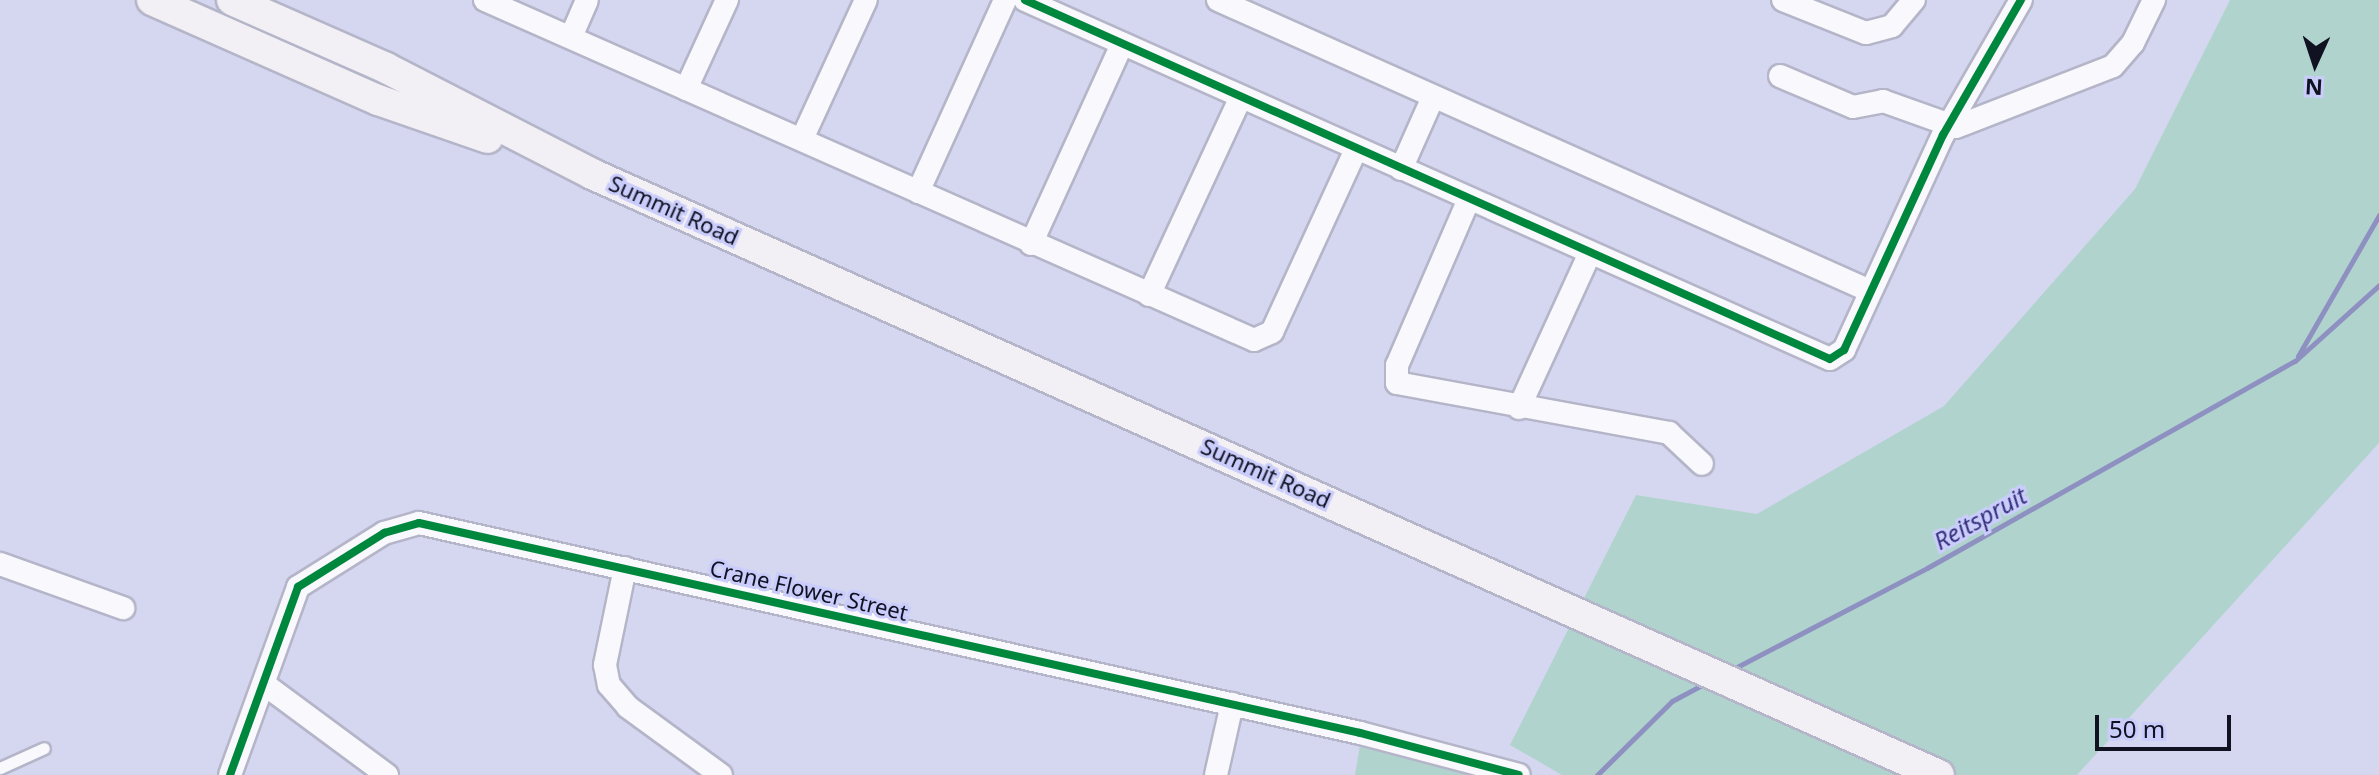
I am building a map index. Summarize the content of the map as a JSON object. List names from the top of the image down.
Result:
{
  "streets": {
    "main road": ["Summit Road"],
    "street": ["Crane Flower Street"]
  },
  "water": ["Reitspruit"],
  "scale_bar": "50 m",
  "north": "bottom"
}
